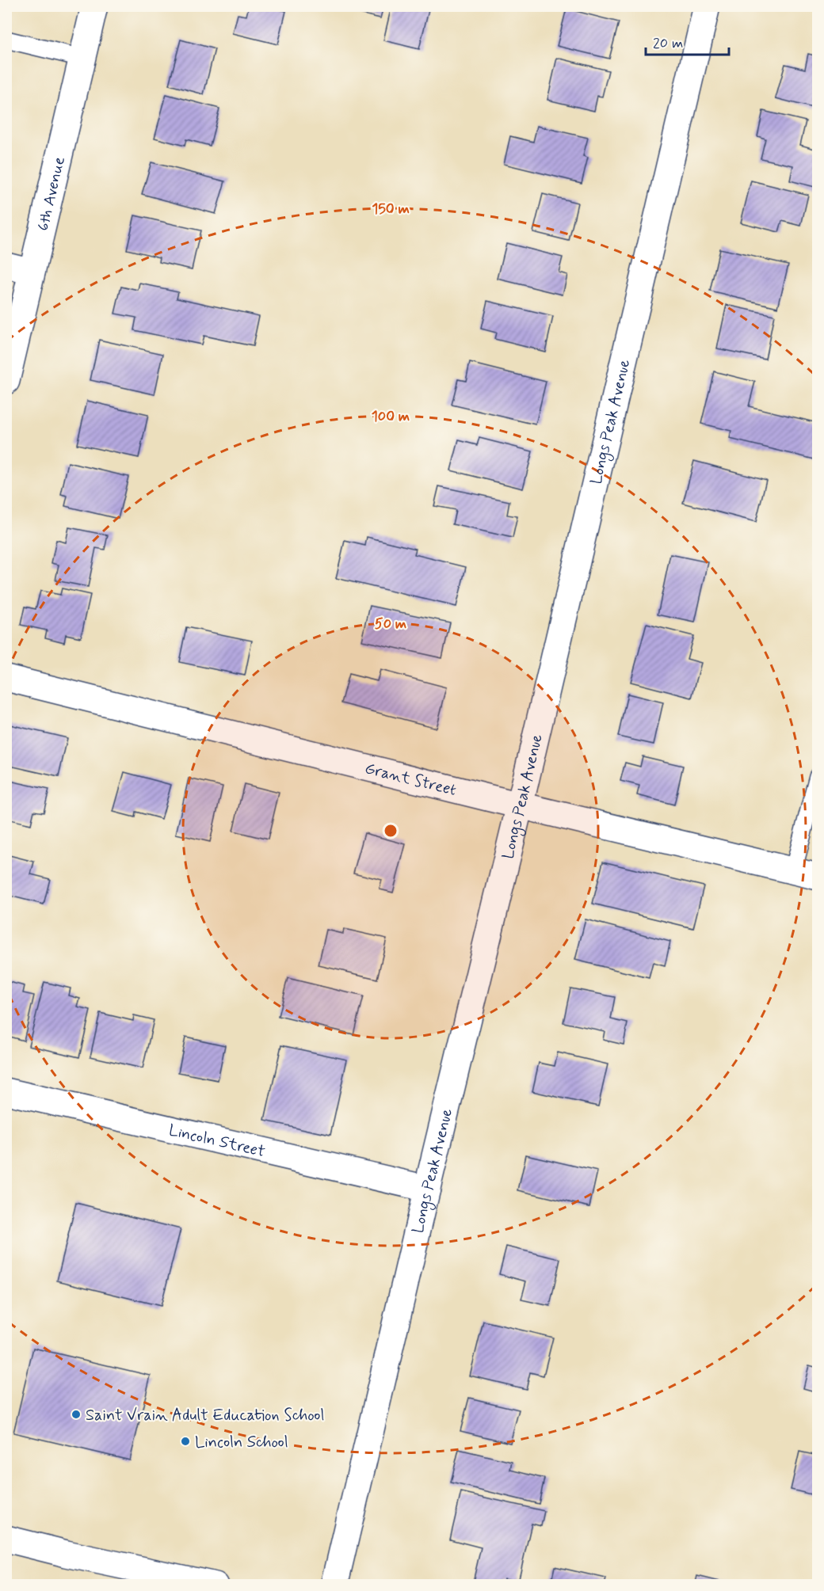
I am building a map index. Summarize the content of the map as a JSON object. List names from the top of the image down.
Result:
{
  "streets": {
    "street": [
      "6th Avenue",
      "Longs Peak Avenue",
      "Grant Street",
      "Lincoln Street"
    ]
  },
  "crossings": [
    ["Longs Peak Avenue", "Grant Street"],
    ["Longs Peak Avenue", "Lincoln Street"]
  ],
  "places": ["Saint Vrain Adult Education School", "Lincoln School"],
  "scale_bar": "20 m",
  "rings": ["150 m", "100 m", "50 m"]
}
